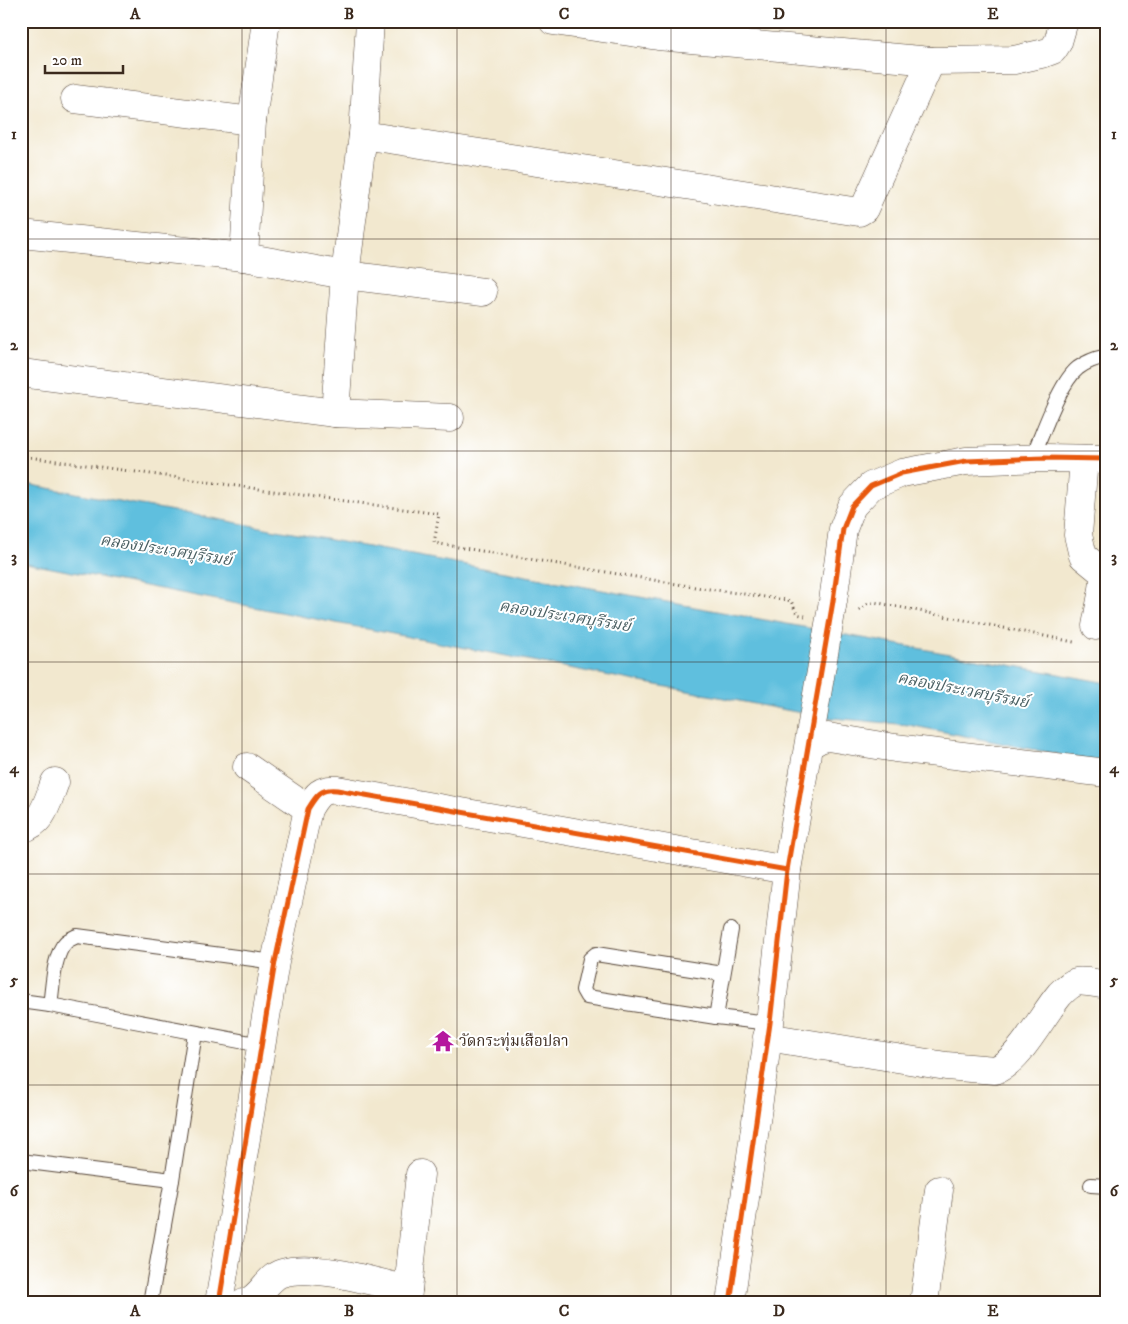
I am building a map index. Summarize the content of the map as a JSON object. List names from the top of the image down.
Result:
{
  "water": ["คลองประเวศบุรีรมย์"],
  "places": {
    "temple": ["วัดกระทุ่มเสือปลา"]
  },
  "scale_bar": "20 m",
  "grid": {
    "columns": [
      "A",
      "B",
      "C",
      "D",
      "E"
    ],
    "rows": [
      "1",
      "2",
      "3",
      "4",
      "5",
      "6"
    ]
  }
}
